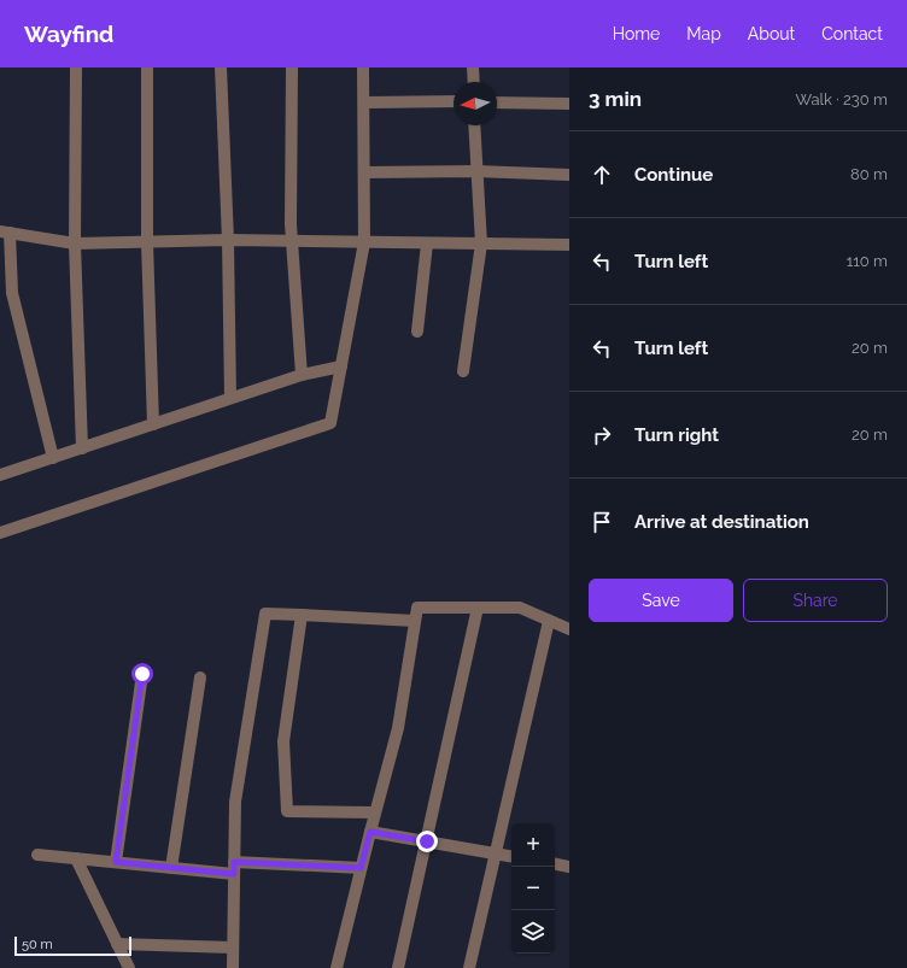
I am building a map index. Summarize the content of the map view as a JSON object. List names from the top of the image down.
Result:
{
  "scale_bar": "50 m",
  "north": "left",
  "page": {
    "header": "Wayfind",
    "nav": [
      "Home",
      "Map",
      "About",
      "Contact"
    ],
    "heading": ["3 min", "Walk · 230 m"],
    "list": [
      ["Continue", "80 m"],
      ["Turn left", "110 m"],
      ["Turn left", "20 m"],
      ["Turn right", "20 m"],
      "Arrive at destination"
    ],
    "buttons": ["Save", "Share"],
    "map_buttons": ["+", "−"],
    "scale": "50 m"
  }
}
